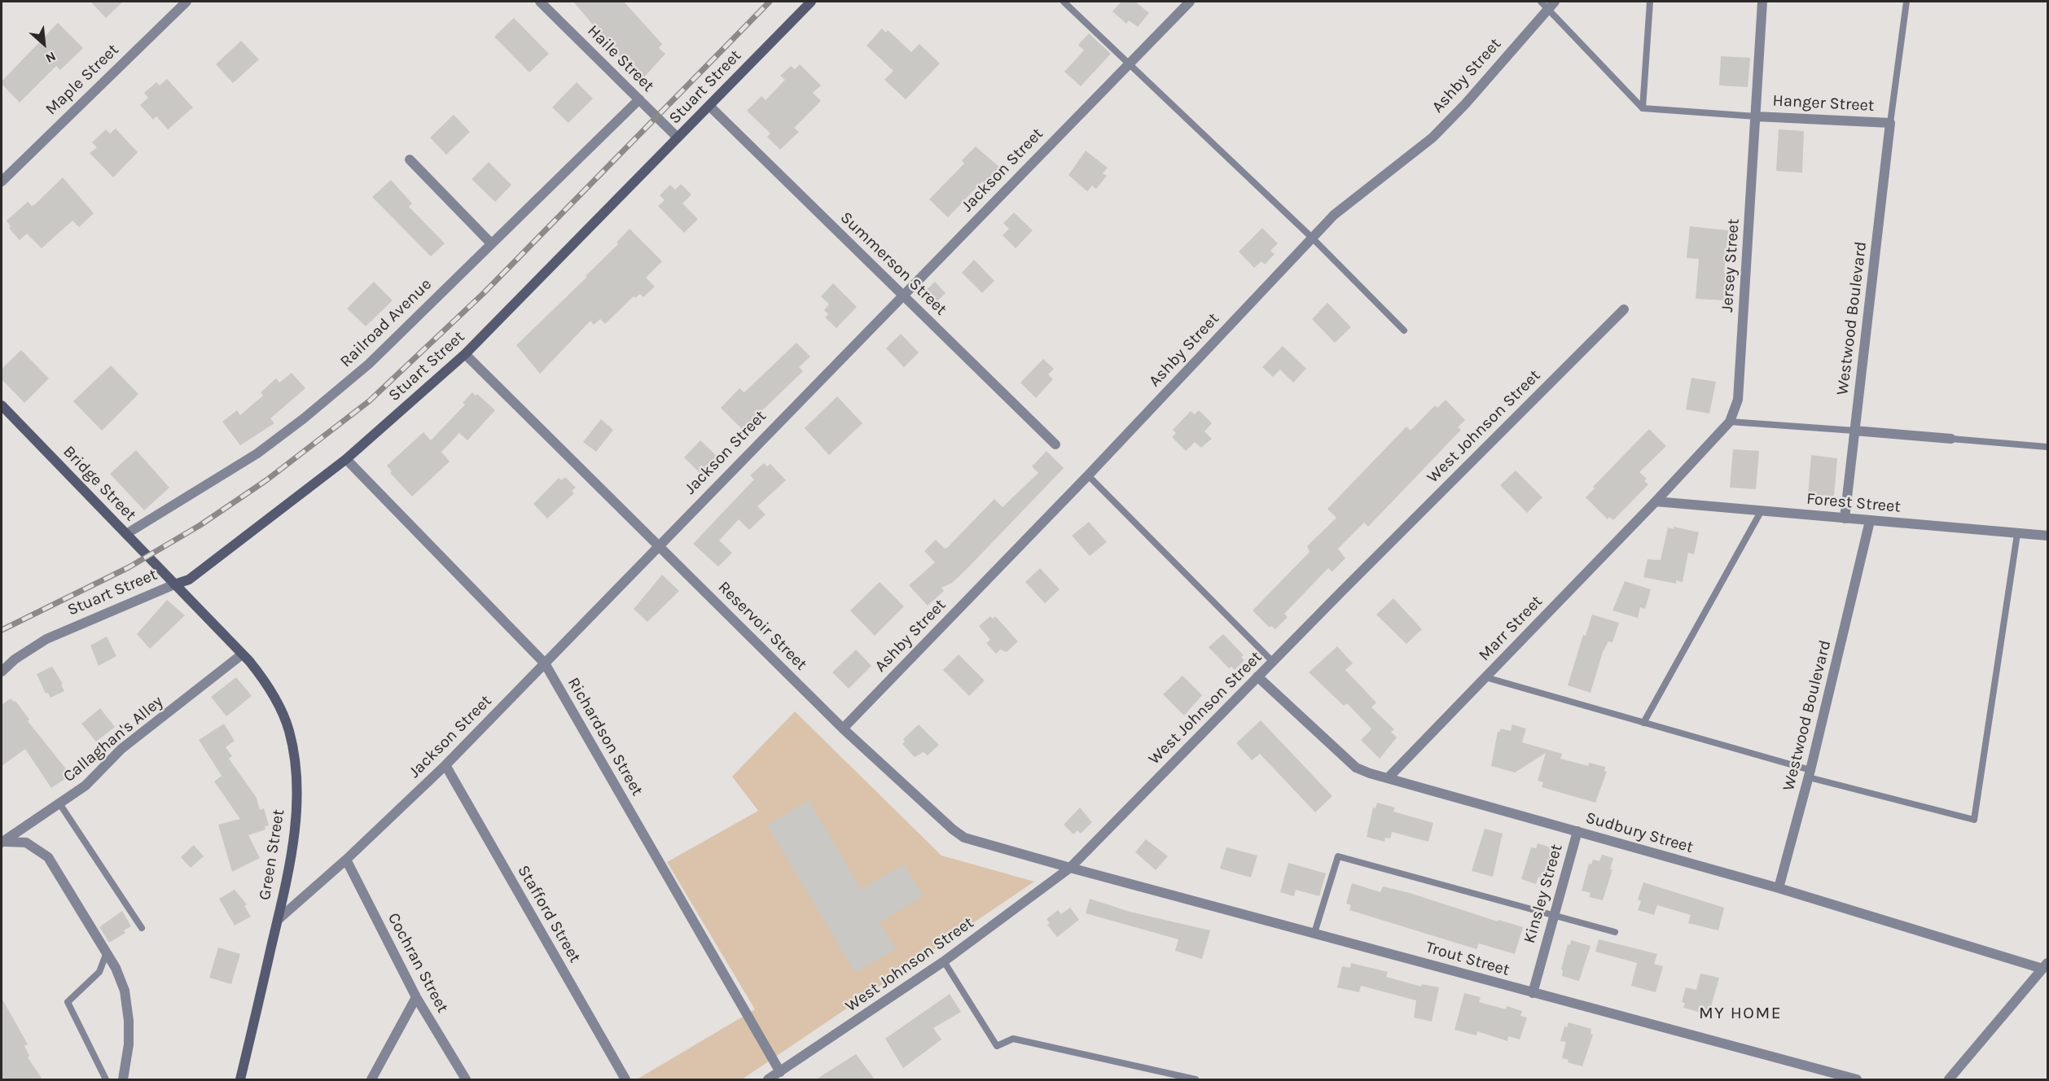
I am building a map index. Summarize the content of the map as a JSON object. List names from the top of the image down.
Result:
{
  "streets": {
    "street": [
      "Haile Street",
      "Ashby Street",
      "Maple Street",
      "Stuart Street",
      "Hanger Street",
      "Jackson Street",
      "Summerson Street",
      "Jersey Street",
      "Westwood Boulevard",
      "Railroad Avenue",
      "West Johnson Street",
      "Bridge Street",
      "Forest Street",
      "Reservoir Street",
      "Marr Street",
      "Richardson Street",
      "Callaghan's Alley",
      "Sudbury Street",
      "Green Street",
      "Kinsley Street",
      "Stafford Street",
      "Trout Street",
      "Cochran Street"
    ]
  },
  "crossings": [
    ["Haile Street", "Stuart Street"],
    ["Haile Street", "Railroad Avenue"],
    ["Ashby Street", "Reservoir Street"],
    ["Stuart Street", "Summerson Street"],
    ["Stuart Street", "Bridge Street"],
    ["Stuart Street", "Reservoir Street"],
    ["Stuart Street", "Richardson Street"],
    ["Stuart Street", "Green Street"],
    ["Hanger Street", "Jersey Street"],
    ["Hanger Street", "Westwood Boulevard"],
    ["Jackson Street", "Summerson Street"],
    ["Jackson Street", "Reservoir Street"],
    ["Jackson Street", "Richardson Street"],
    ["Jackson Street", "Green Street"],
    ["Jackson Street", "Stafford Street"],
    ["Jackson Street", "Cochran Street"],
    ["Jersey Street", "Forest Street"],
    ["Jersey Street", "Marr Street"],
    ["Westwood Boulevard", "Forest Street"],
    ["Westwood Boulevard", "Sudbury Street"],
    ["Railroad Avenue", "Bridge Street"],
    ["West Johnson Street", "Reservoir Street"],
    ["West Johnson Street", "Richardson Street"],
    ["West Johnson Street", "Sudbury Street"],
    ["West Johnson Street", "Trout Street"],
    ["Bridge Street", "Green Street"],
    ["Forest Street", "Marr Street"],
    ["Reservoir Street", "Trout Street"],
    ["Marr Street", "Sudbury Street"],
    ["Callaghan's Alley", "Green Street"],
    ["Sudbury Street", "Kinsley Street"],
    ["Kinsley Street", "Trout Street"]
  ],
  "districts": ["MY HOME"],
  "north": "bottom right"
}
